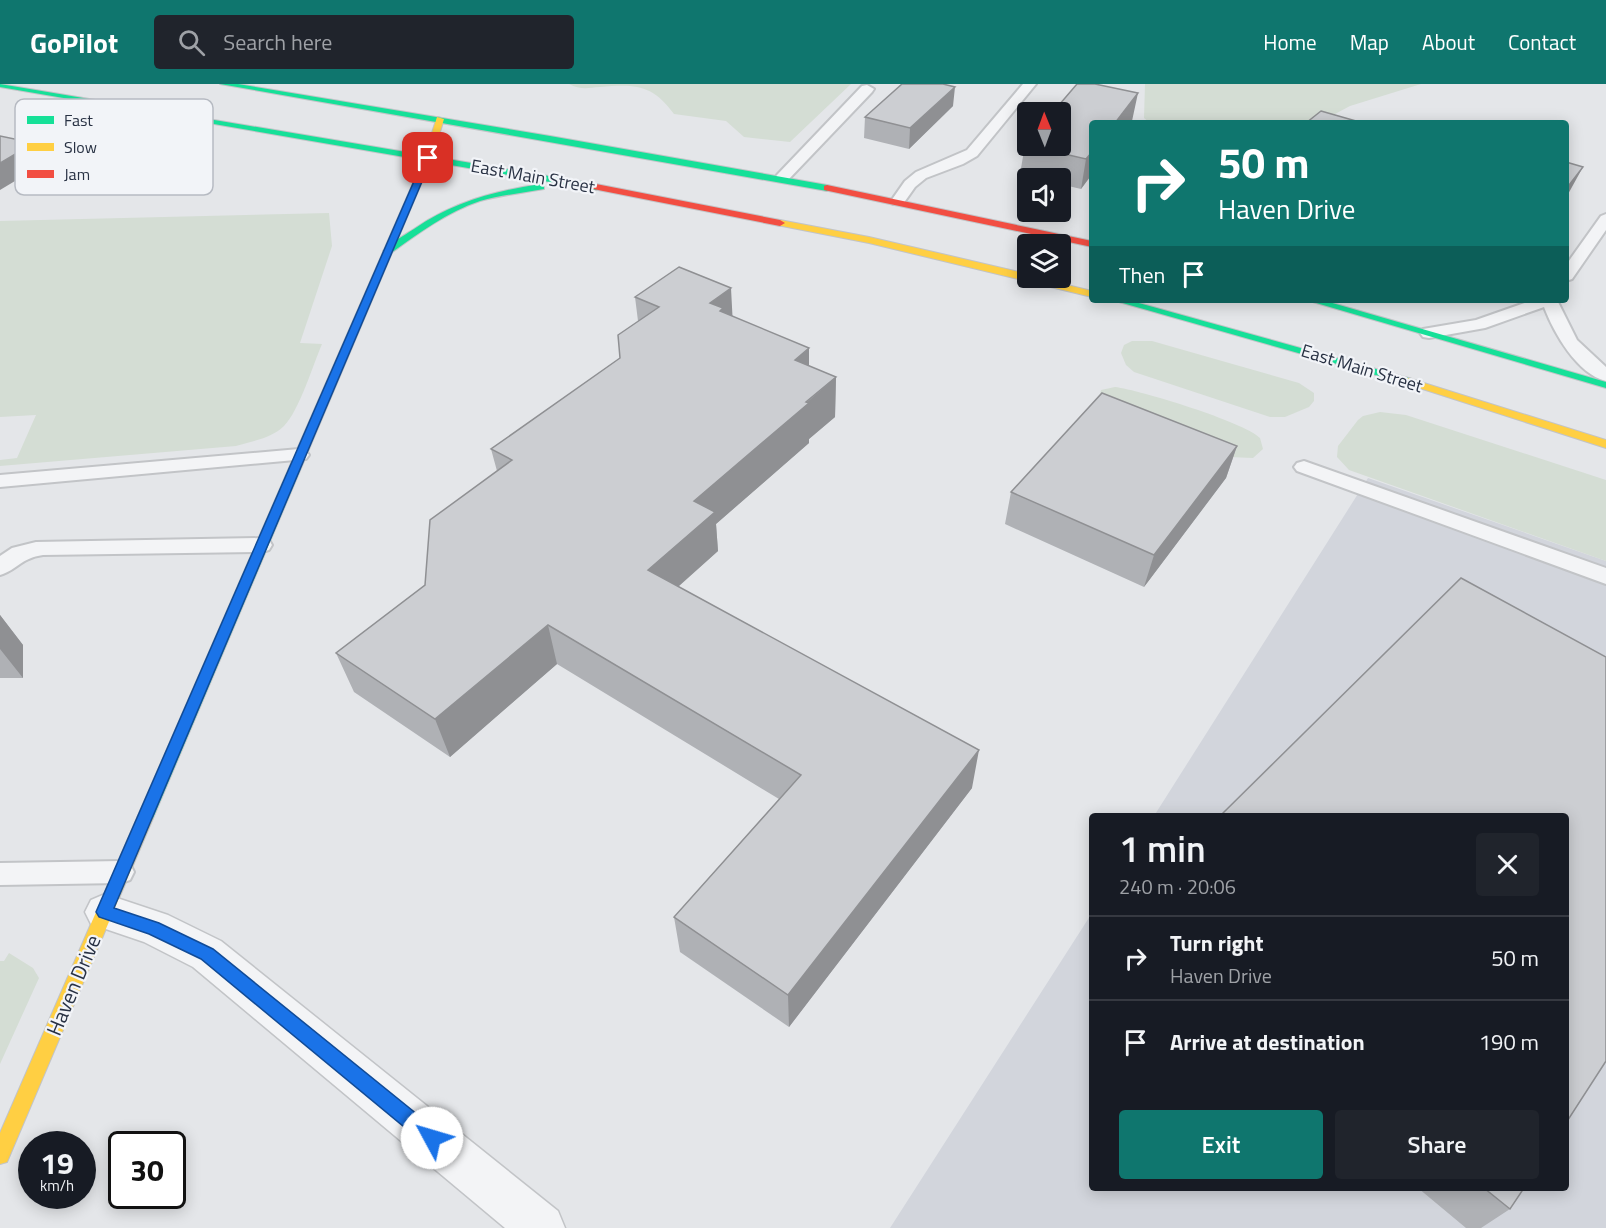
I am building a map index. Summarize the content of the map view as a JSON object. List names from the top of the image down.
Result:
{
  "streets": {
    "main road": ["East Main Street", "Haven Drive"]
  },
  "crossings": [
    ["East Main Street", "Haven Drive"]
  ],
  "legend": ["Fast", "Slow", "Jam"],
  "north": "top",
  "page": {
    "header": "GoPilot",
    "search": "Search here",
    "nav": [
      "Home",
      "Map",
      "About",
      "Contact"
    ],
    "turn": ["50 m", "Haven Drive"],
    "then": "Then",
    "heading": ["1 min", "240 m · 20:06"],
    "list": [
      {
        "name": "Turn right",
        "note": "Haven Drive",
        "value": "50 m"
      },
      {
        "name": "Arrive at destination",
        "value": "190 m"
      }
    ],
    "buttons": ["Exit", "Share"],
    "speed": "19 km/h",
    "limit": "30"
  }
}
